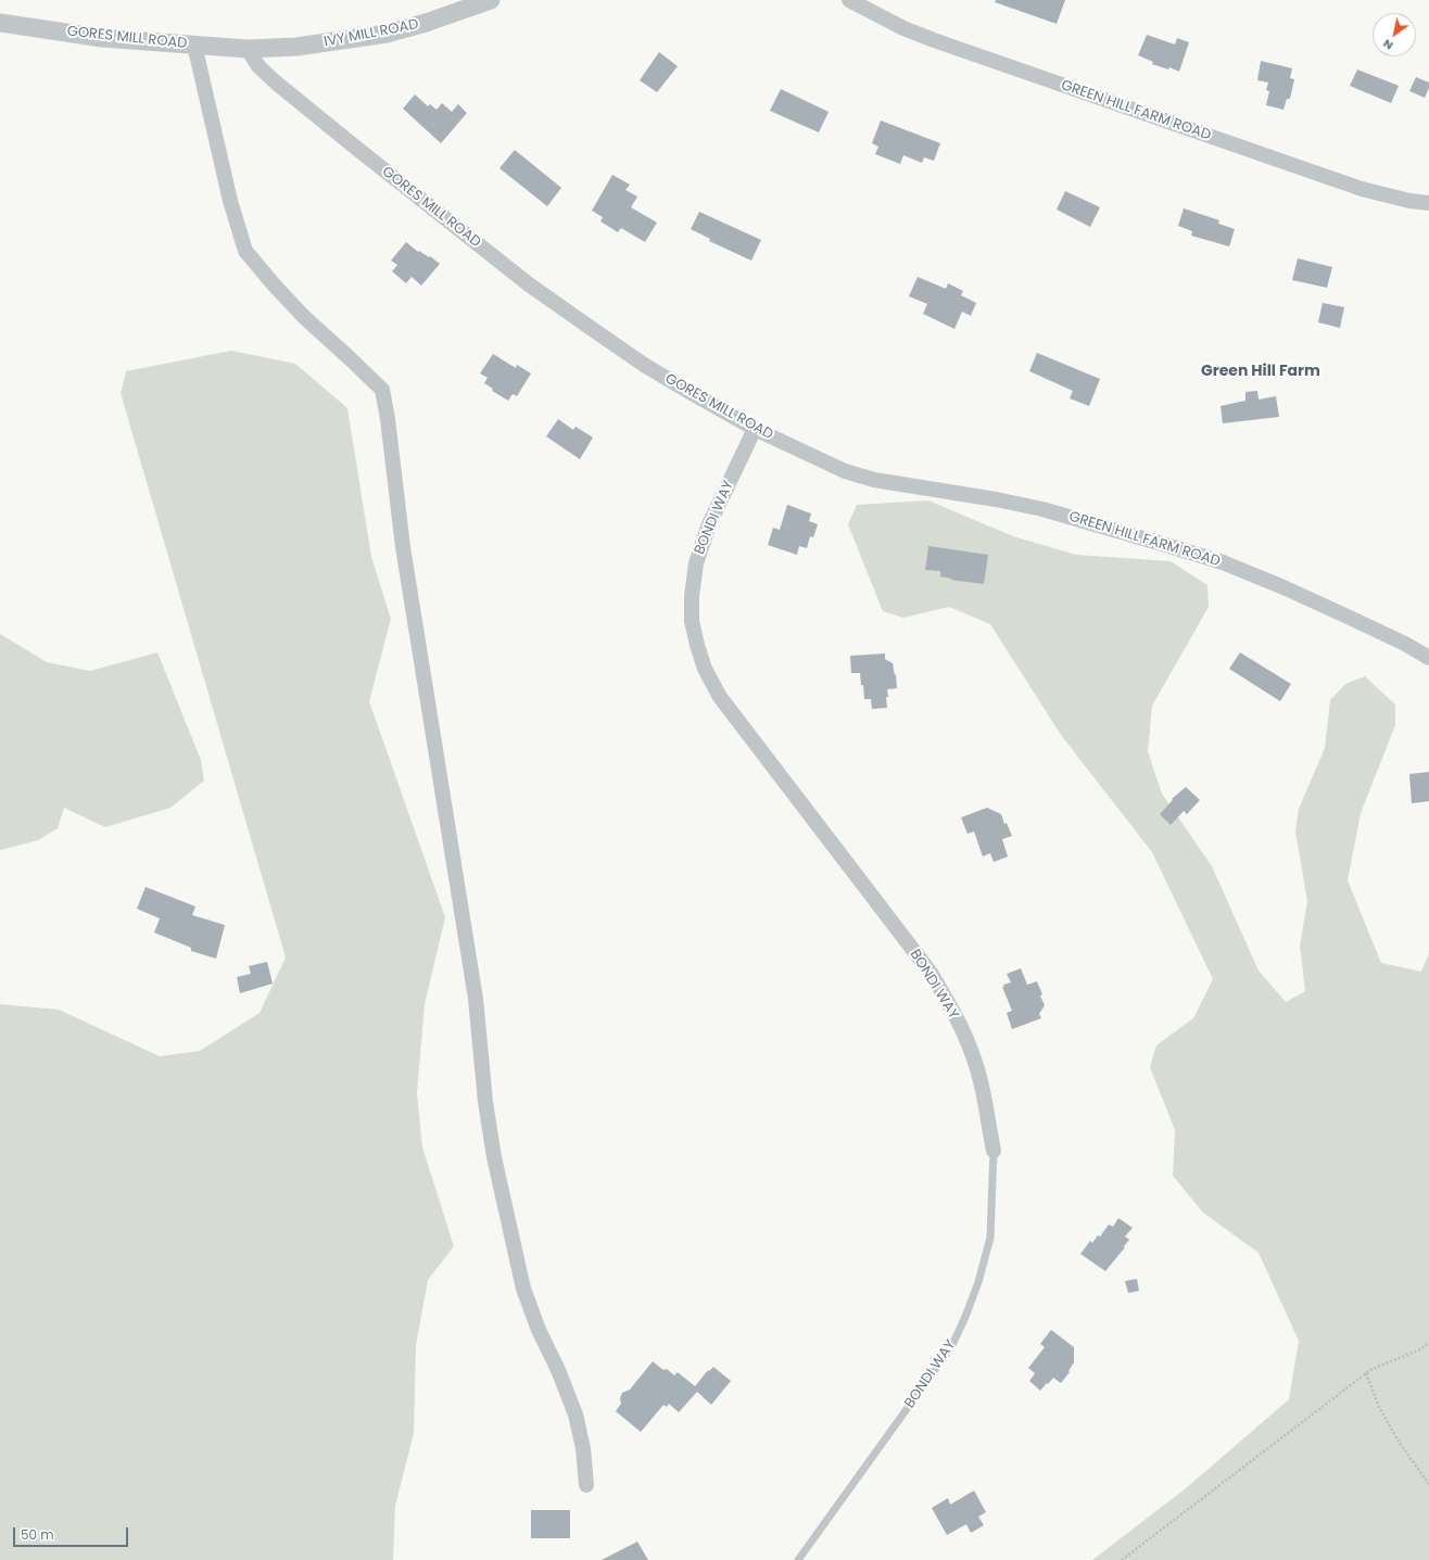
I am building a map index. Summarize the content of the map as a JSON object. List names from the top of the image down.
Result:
{
  "streets": {
    "street": [
      "IVY MILL ROAD",
      "GORES MILL ROAD",
      "GREEN HILL FARM ROAD",
      "BONDI WAY"
    ]
  },
  "crossings": [
    ["IVY MILL ROAD", "GORES MILL ROAD"],
    ["GORES MILL ROAD", "GREEN HILL FARM ROAD"],
    ["GORES MILL ROAD", "BONDI WAY"]
  ],
  "districts": ["Green Hill Farm"],
  "scale_bar": "50 m",
  "north": "bottom left"
}
